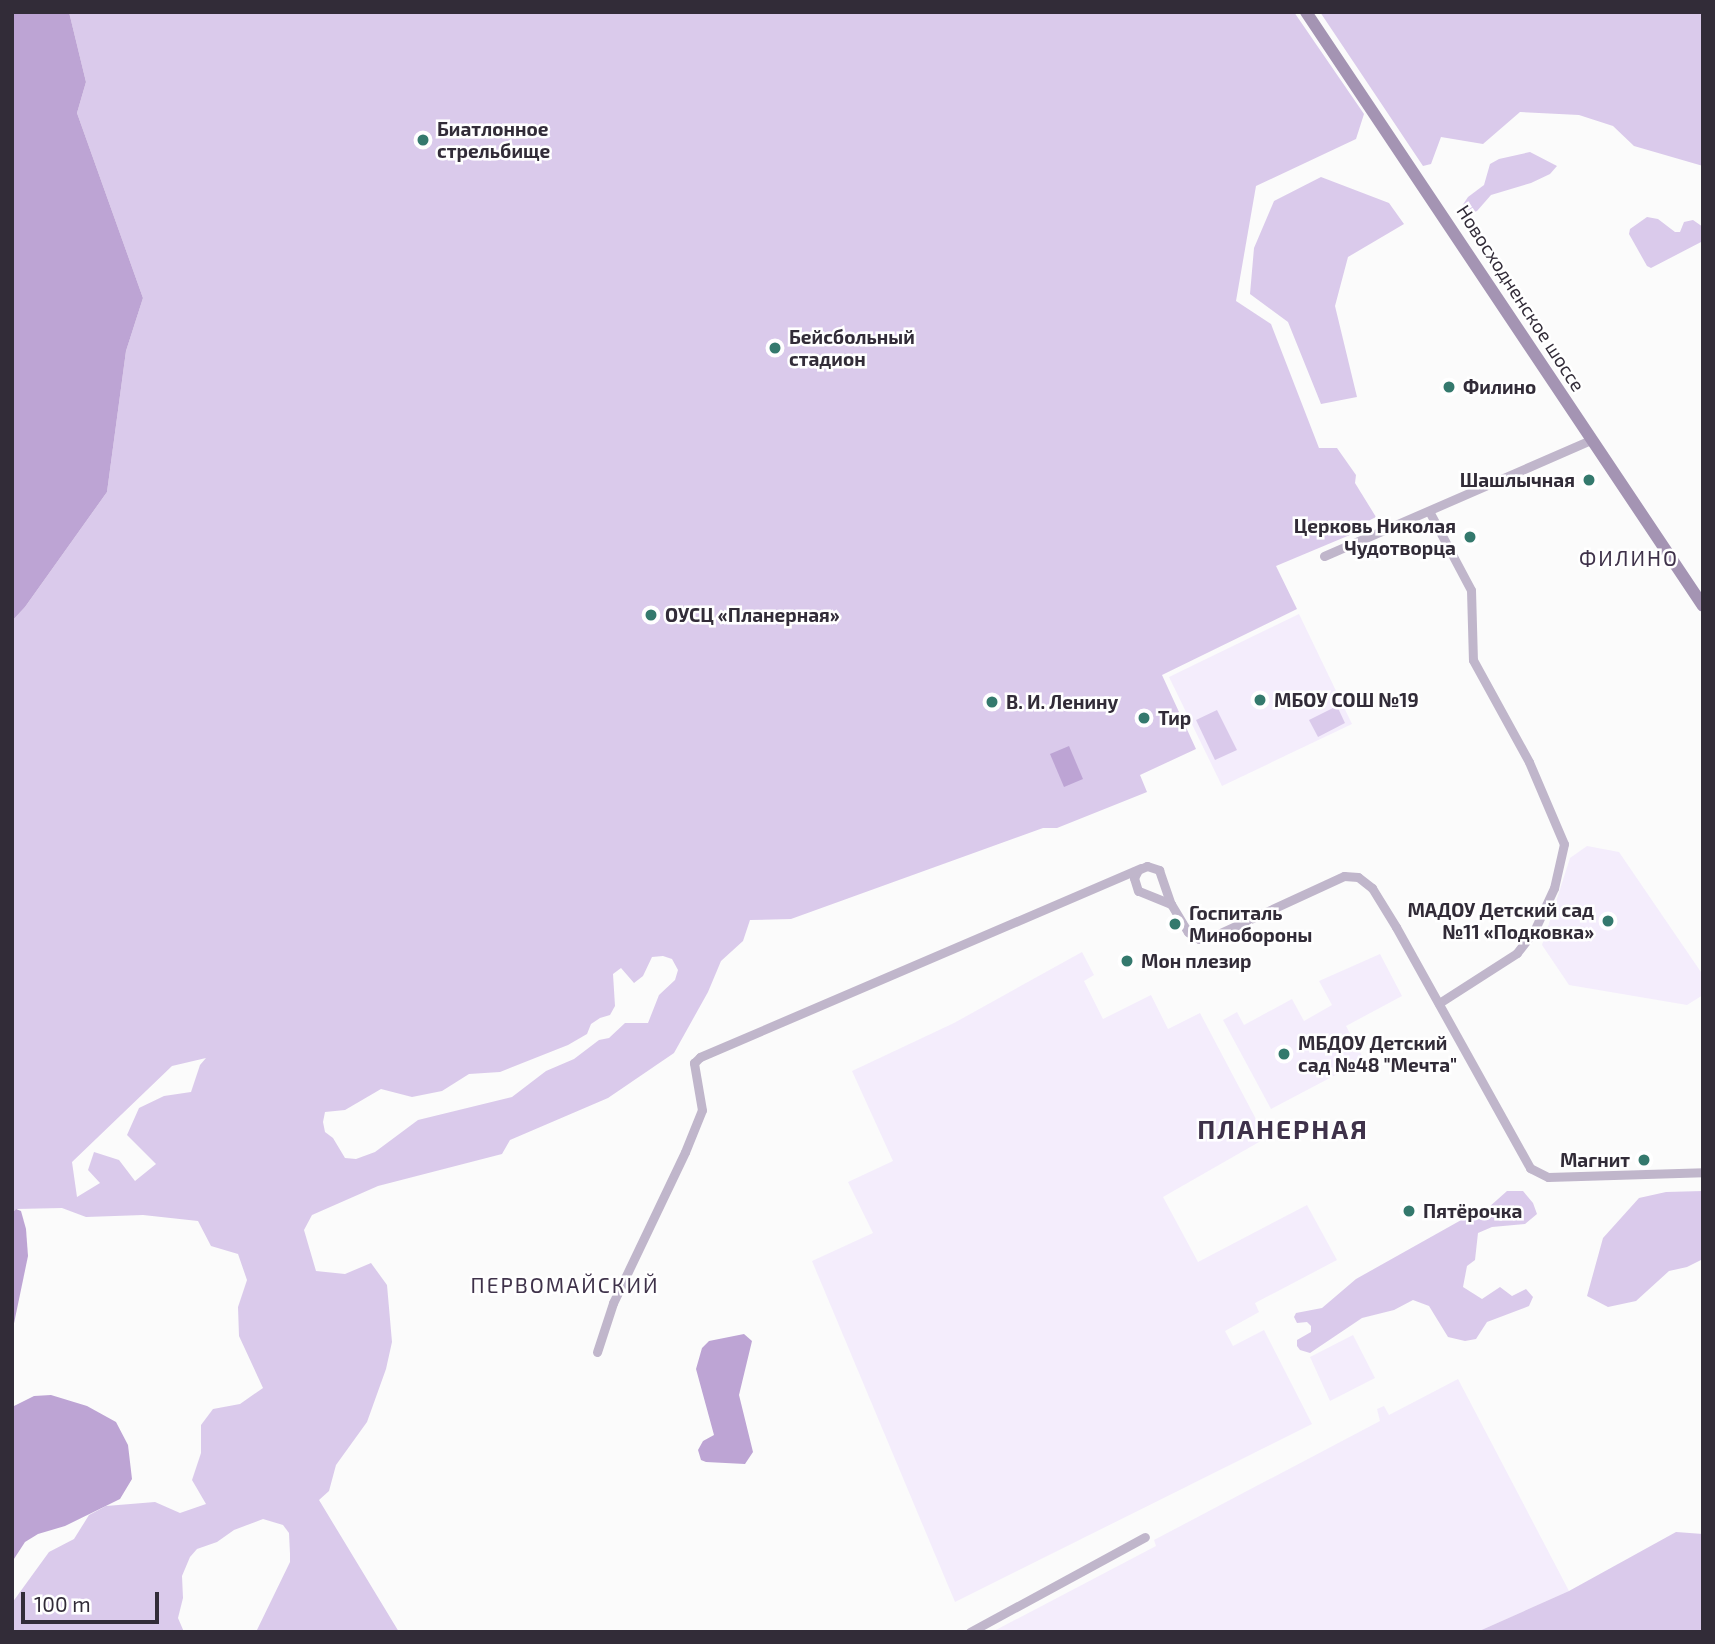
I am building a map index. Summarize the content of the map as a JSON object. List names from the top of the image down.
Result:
{
  "streets": {
    "main road": ["Новосходненское шоссе"]
  },
  "districts": ["ФИЛИНО", "ПЛАНЕРНАЯ", "ПЕРВОМАЙСКИЙ"],
  "places": [
    "Биатлонное стрельбище",
    "Бейсбольный стадион",
    "Филино",
    "Шашлычная",
    "Церковь Николая Чудотворца",
    "ОУСЦ «Планерная»",
    "МБОУ СОШ №19",
    "В. И. Ленину",
    "Тир",
    "МАДОУ Детский сад №11 «Подковка»",
    "Госпиталь Минобороны",
    "Мон плезир",
    "МБДОУ Детский сад №48 \"Мечта\"",
    "Магнит",
    "Пятёрочка"
  ],
  "scale_bar": "100 m"
}
